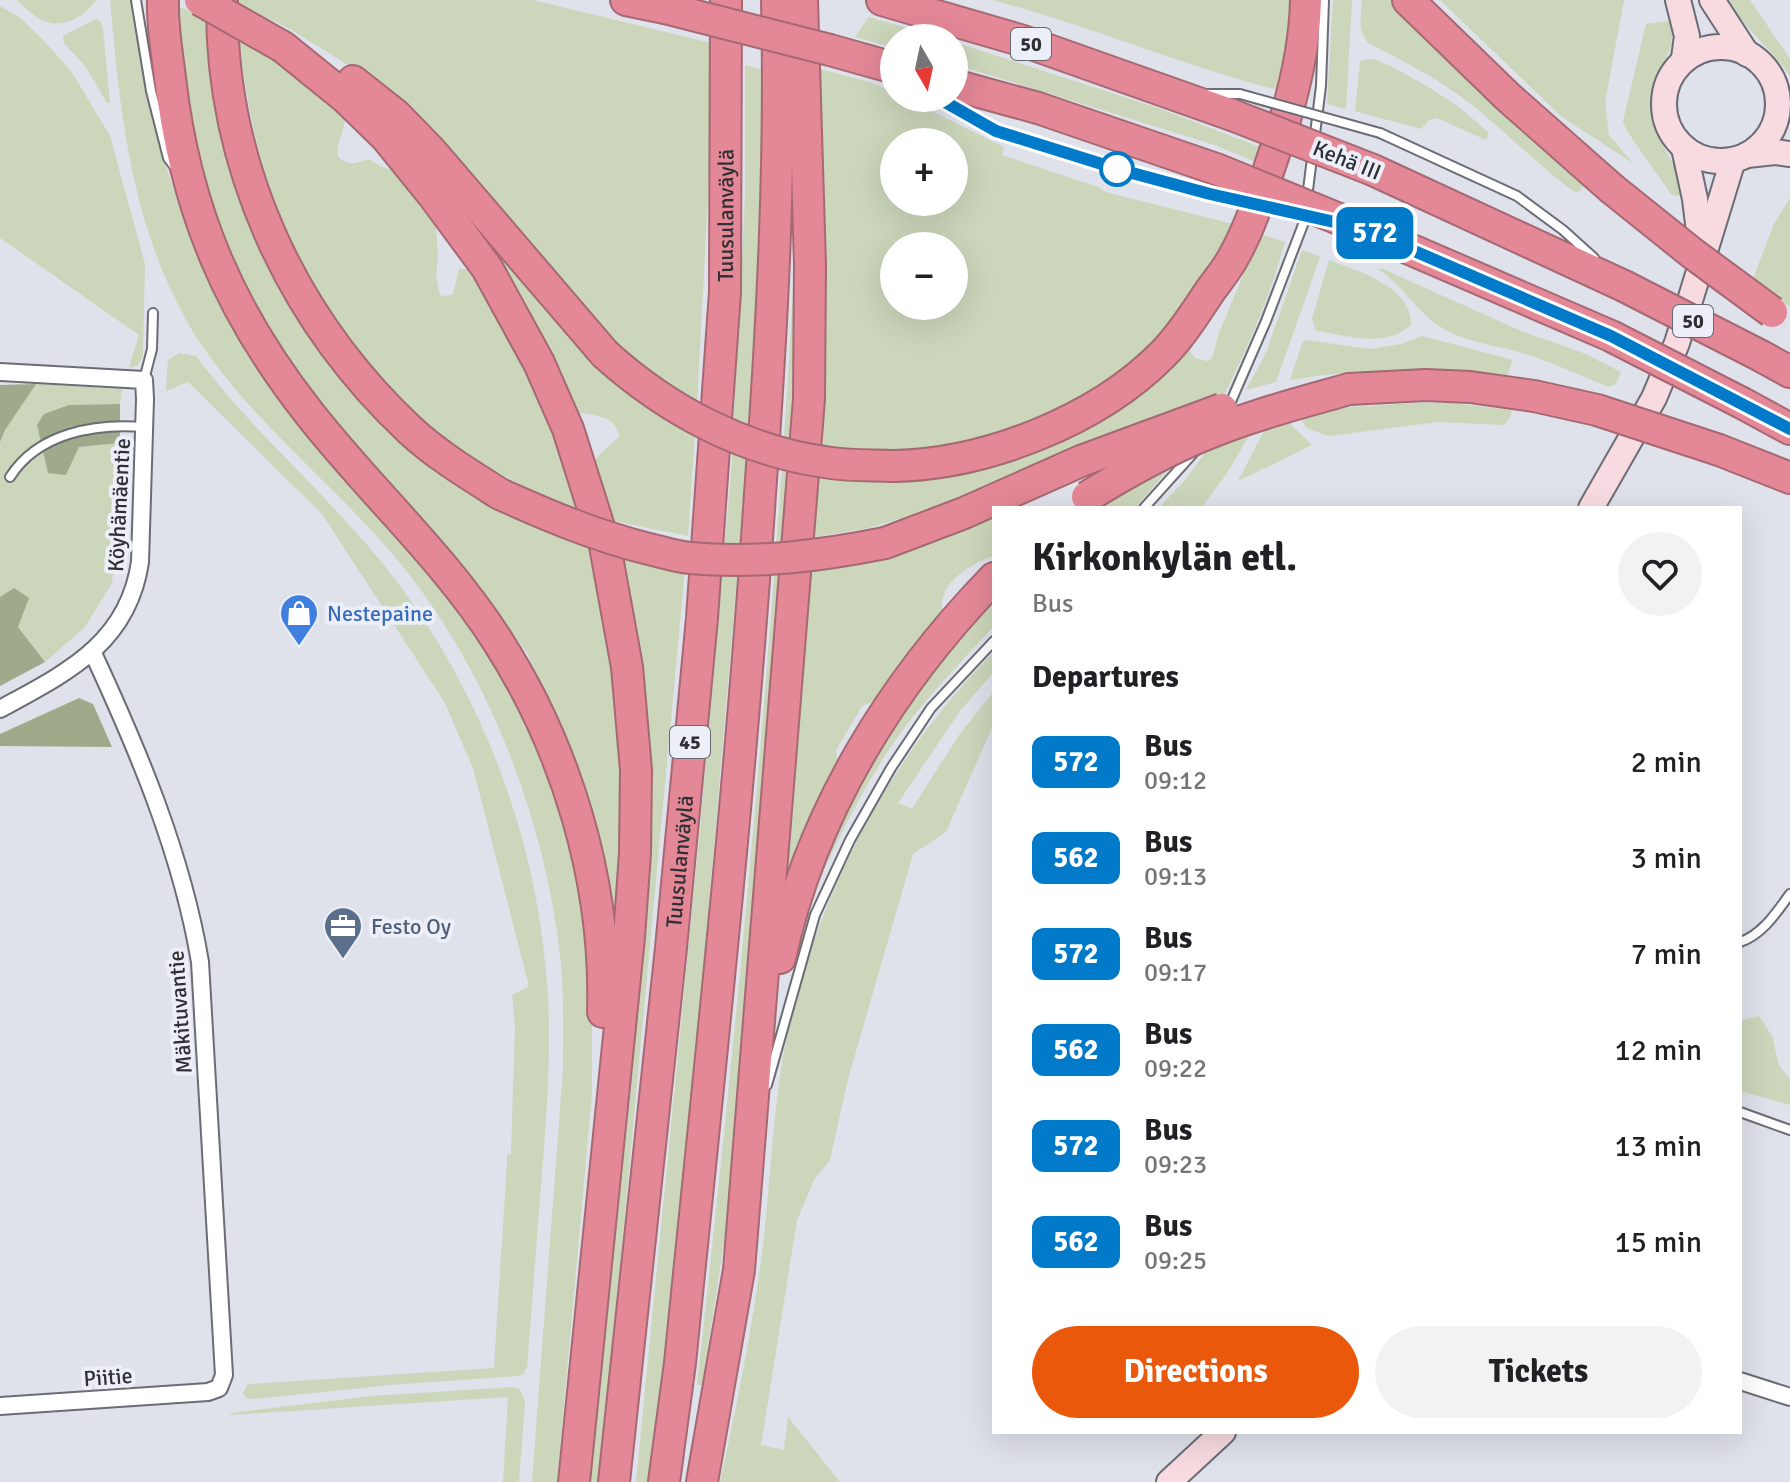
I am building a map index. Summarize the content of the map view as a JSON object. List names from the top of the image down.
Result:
{
  "streets": {
    "highway": [
      "50",
      "Kehä III",
      "Tuusulanväylä",
      "45"
    ],
    "street": ["Köyhämäentie", "Mäkituvantie", "Piitie"]
  },
  "crossings": [
    ["Köyhämäentie", "Mäkituvantie"],
    ["Mäkituvantie", "Piitie"]
  ],
  "places": {
    "shop": ["Nestepaine"],
    "office": ["Festo Oy"]
  },
  "lines": ["bus line 572"],
  "north": "bottom",
  "page": {
    "on_map": "572",
    "map_buttons": ["+", "−"],
    "heading": [
      ["Kirkonkylän etl.", "Bus"],
      "Departures"
    ],
    "list": [
      {
        "mark": "572",
        "name": "Bus",
        "note": "09:12",
        "value": "2 min"
      },
      {
        "mark": "562",
        "name": "Bus",
        "note": "09:13",
        "value": "3 min"
      },
      {
        "mark": "572",
        "name": "Bus",
        "note": "09:17",
        "value": "7 min"
      },
      {
        "mark": "562",
        "name": "Bus",
        "note": "09:22",
        "value": "12 min"
      },
      {
        "mark": "572",
        "name": "Bus",
        "note": "09:23",
        "value": "13 min"
      },
      {
        "mark": "562",
        "name": "Bus",
        "note": "09:25",
        "value": "15 min"
      }
    ],
    "buttons": ["Directions", "Tickets"]
  }
}
